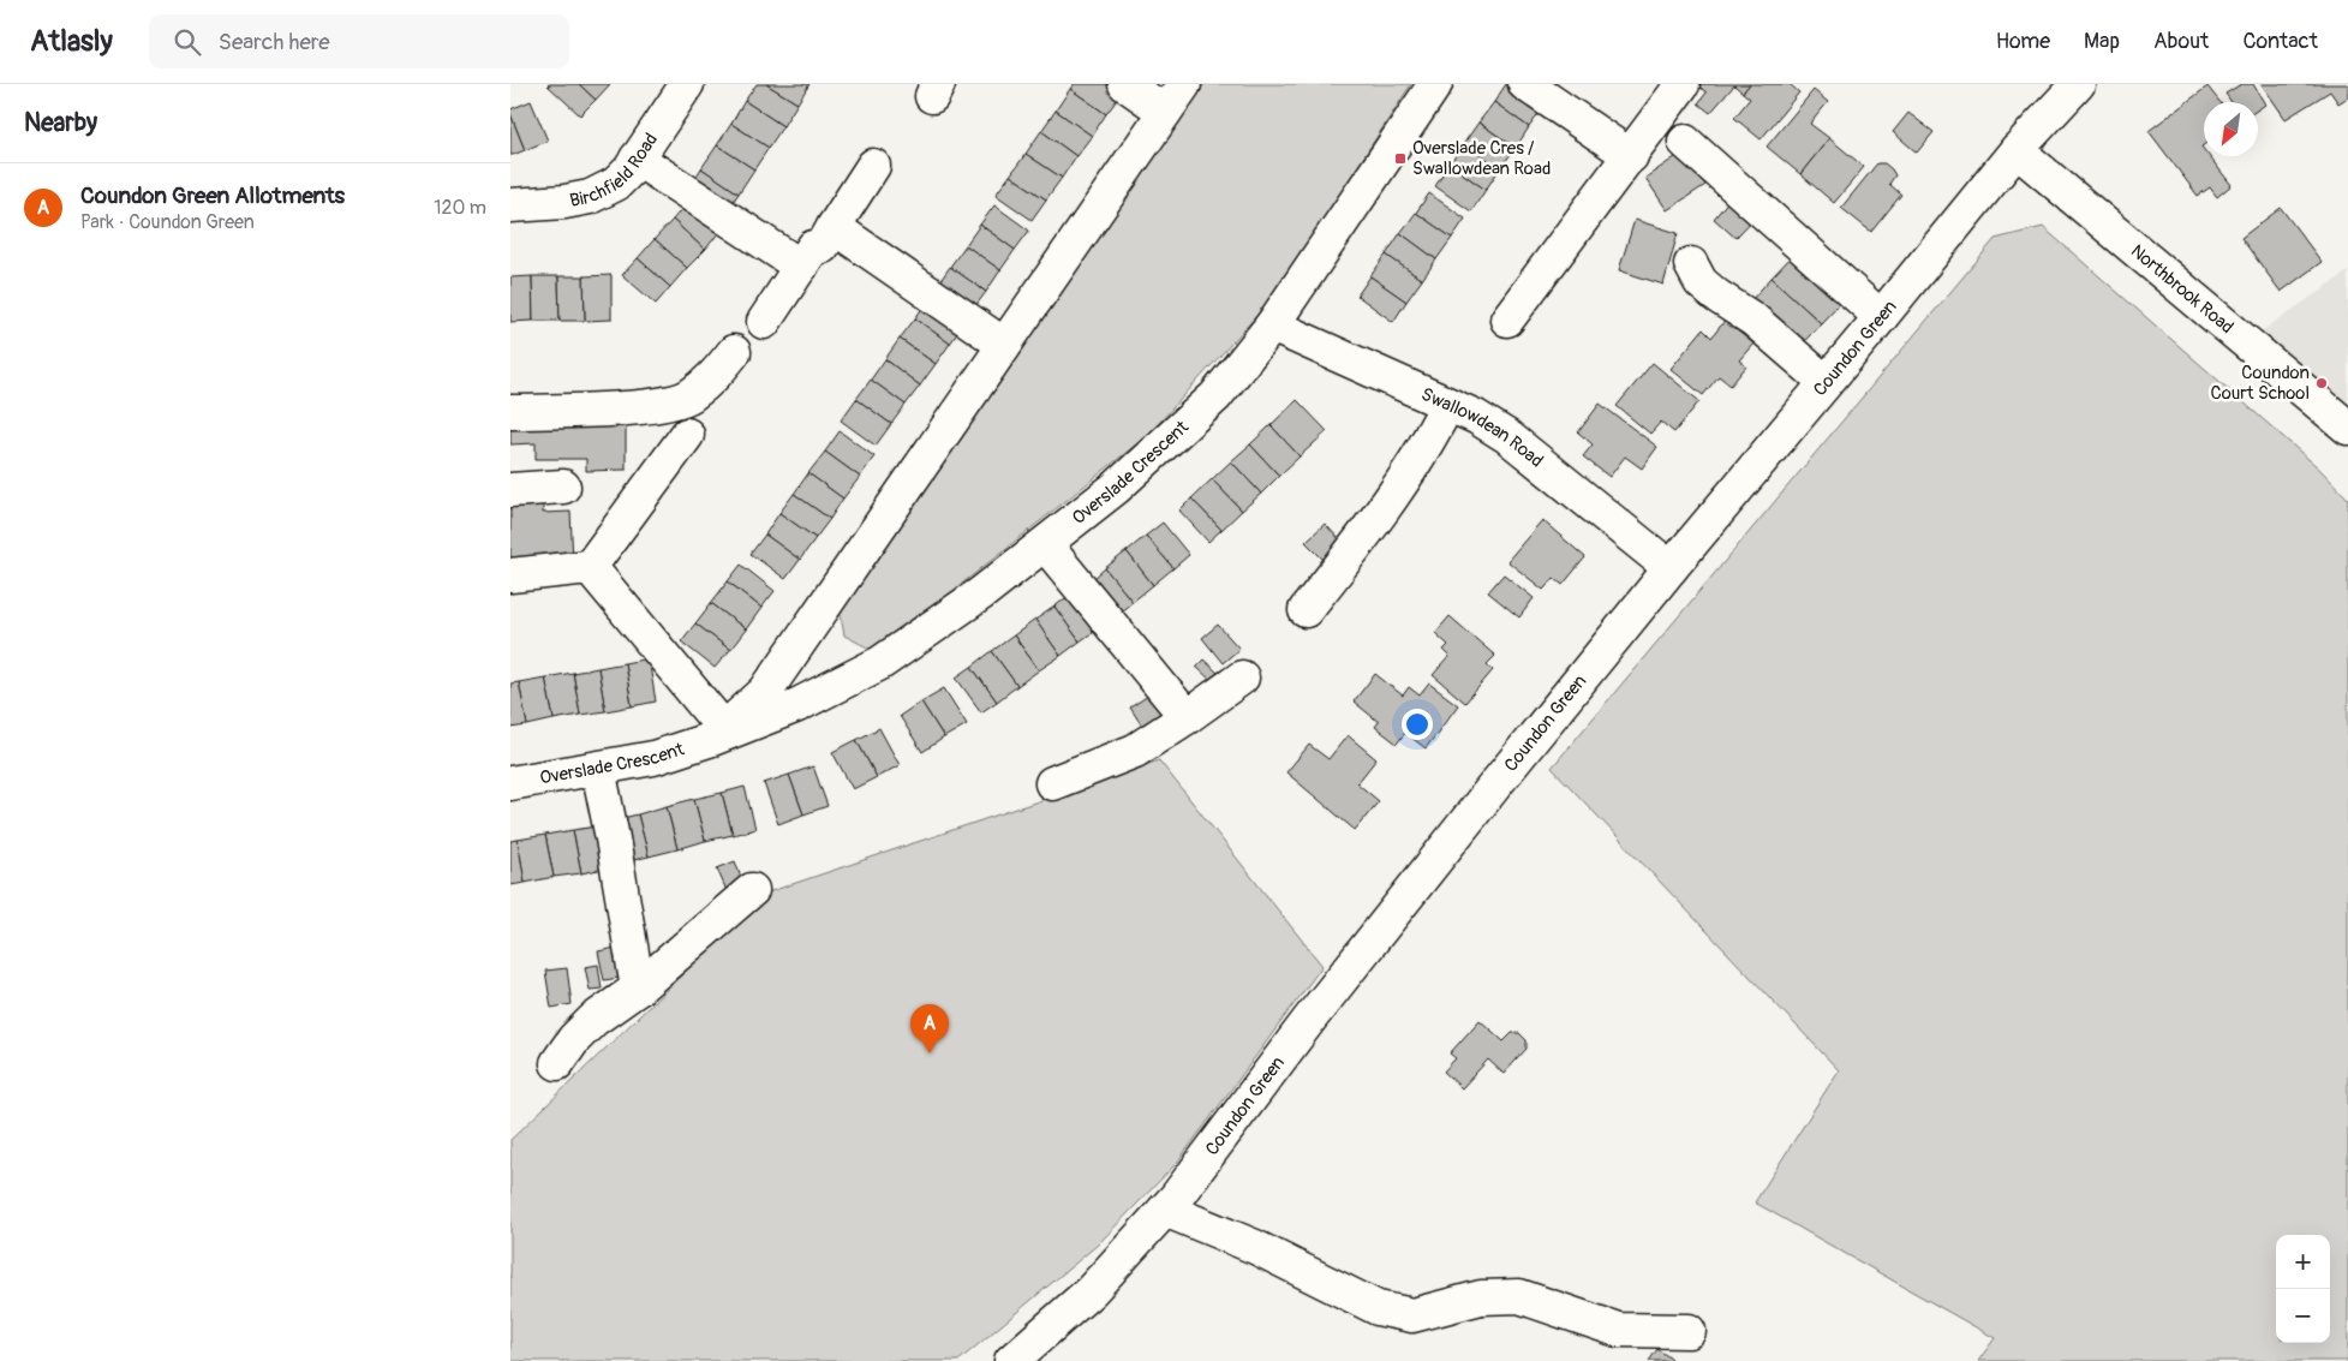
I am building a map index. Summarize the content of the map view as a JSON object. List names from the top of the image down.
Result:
{
  "streets": {
    "street": [
      "Birchfield Road",
      "Northbrook Road",
      "Coundon Green",
      "Swallowdean Road",
      "Overslade Crescent"
    ]
  },
  "crossings": [
    ["Northbrook Road", "Coundon Green"],
    ["Coundon Green", "Swallowdean Road"],
    ["Swallowdean Road", "Overslade Crescent"]
  ],
  "places": {
    "transit": ["Overslade Cres / Swallowdean Road"],
    "other": ["Coundon Court School"]
  },
  "north": "bottom left",
  "page": {
    "header": "Atlasly",
    "search": "Search here",
    "nav": [
      "Home",
      "Map",
      "About",
      "Contact"
    ],
    "heading": "Nearby",
    "list": [
      {
        "mark": "A",
        "name": "Coundon Green Allotments",
        "note": "Park · Coundon Green",
        "value": "120 m"
      }
    ],
    "pins": "A",
    "map_buttons": ["+", "−"]
  }
}
